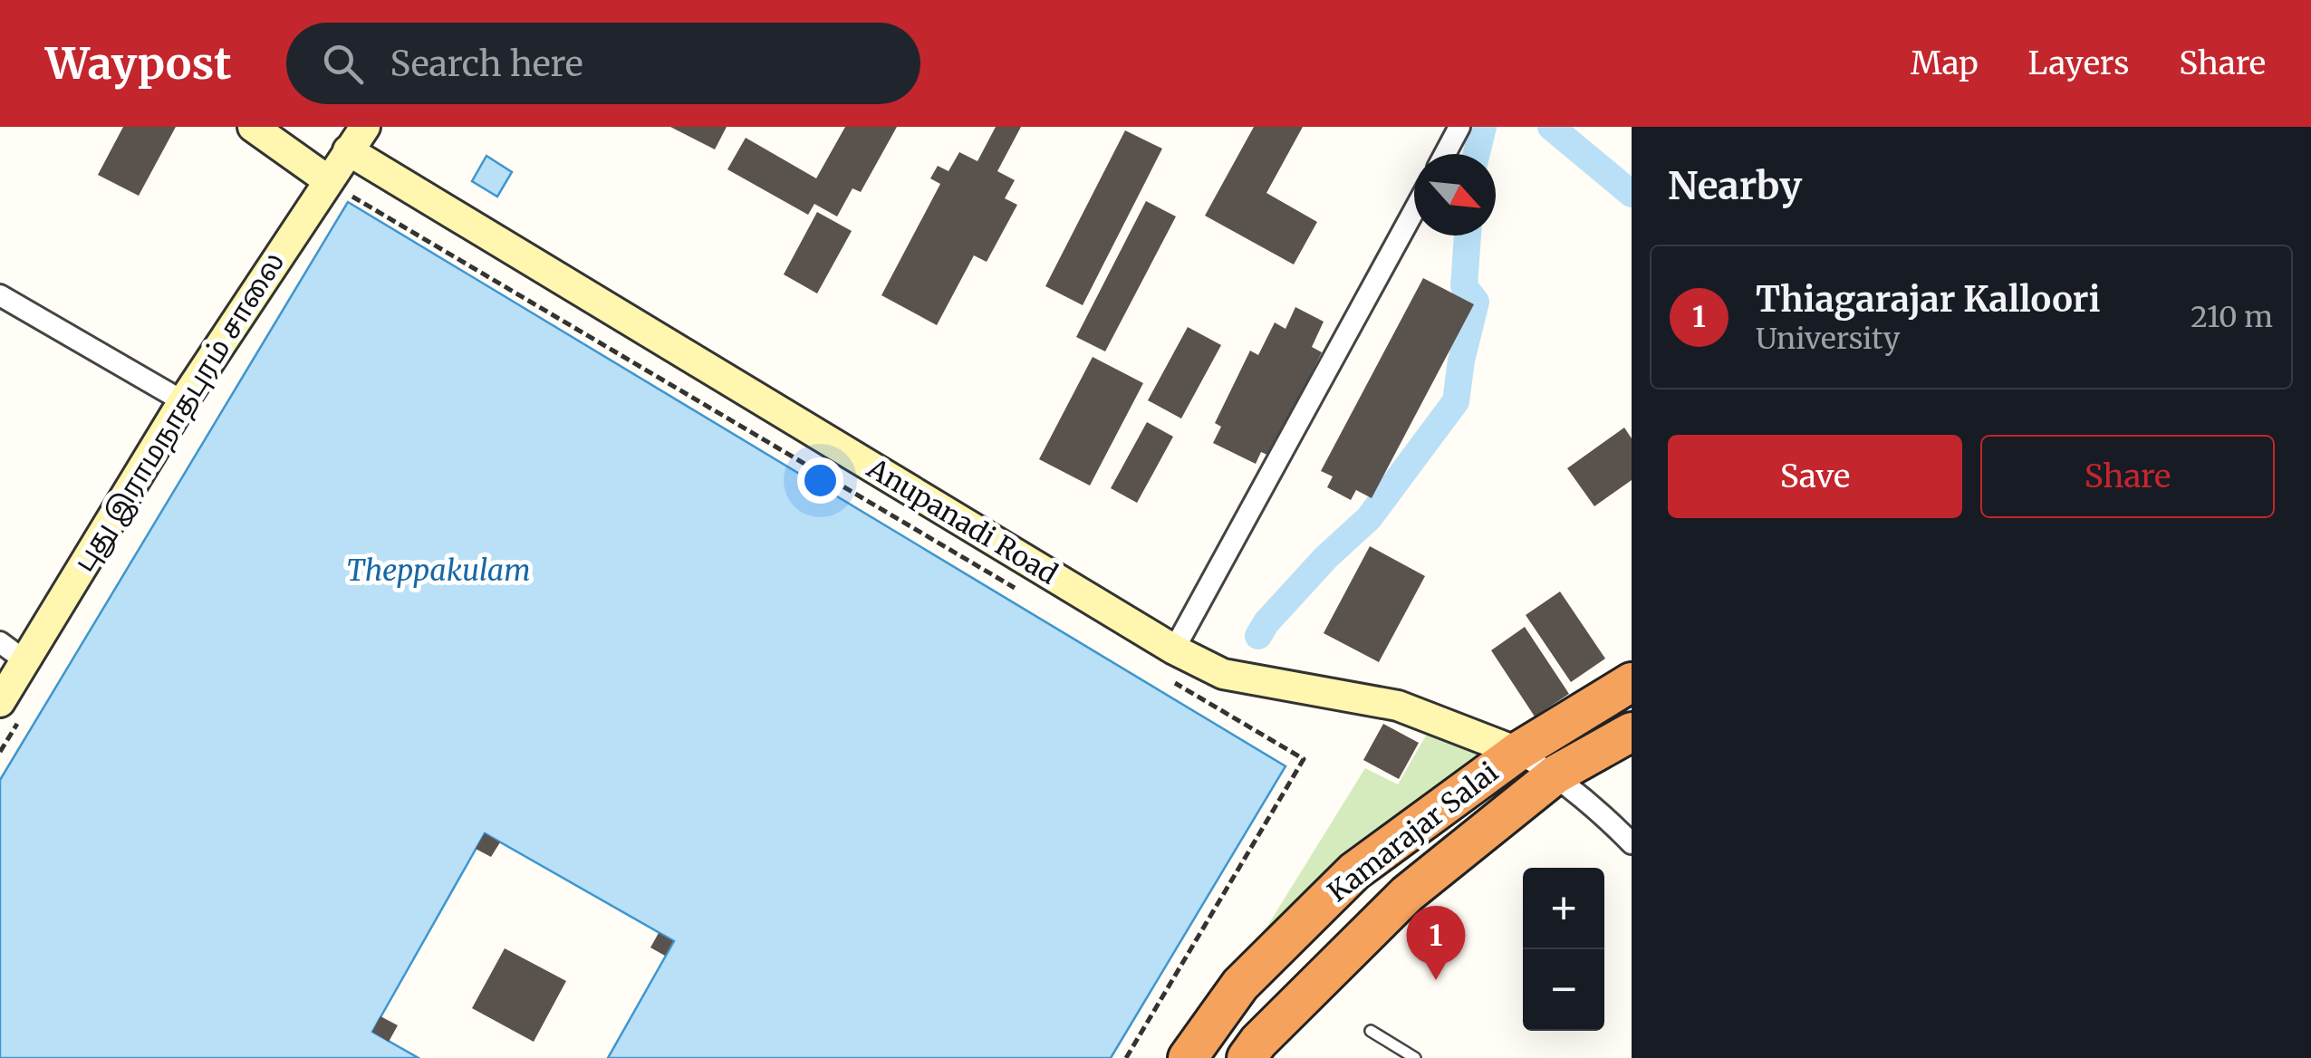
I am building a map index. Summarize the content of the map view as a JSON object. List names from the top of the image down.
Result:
{
  "streets": {
    "highway": ["Kamarajar Salai"],
    "street": ["புது இராமநாதபுரம் சாலை", "Anupanadi Road"]
  },
  "crossings": [
    ["புது இராமநாதபுரம் சாலை", "Anupanadi Road"],
    ["Anupanadi Road", "Kamarajar Salai"]
  ],
  "water": ["Theppakulam"],
  "north": "bottom right",
  "page": {
    "header": "Waypost",
    "search": "Search here",
    "nav": ["Map", "Layers", "Share"],
    "heading": "Nearby",
    "list": [
      {
        "mark": "1",
        "name": "Thiagarajar Kalloori",
        "note": "University",
        "value": "210 m"
      }
    ],
    "buttons": ["Save", "Share"],
    "map_buttons": ["+", "−"],
    "pins": "1"
  }
}
